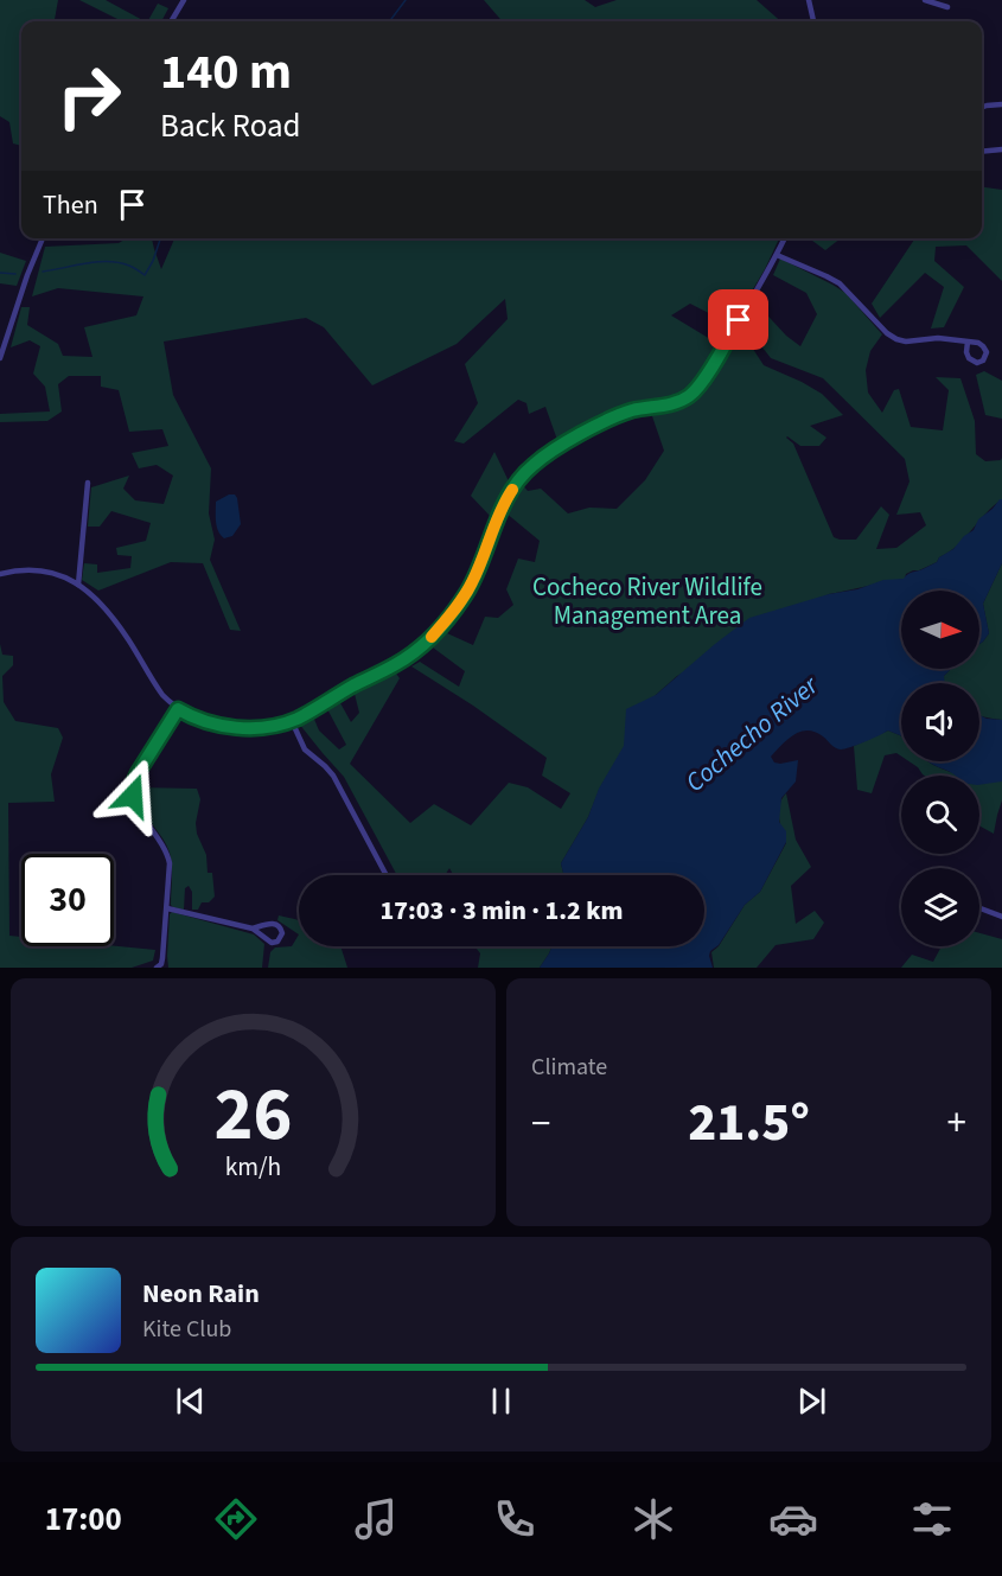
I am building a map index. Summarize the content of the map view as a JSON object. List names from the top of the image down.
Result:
{
  "water": ["Cochecho River"],
  "parks": ["Cocheco River Wildlife Management Area"],
  "north": "right",
  "page": {
    "turn": ["140 m", "Back Road"],
    "then": "Then",
    "limit": "30",
    "trip": "17:03 · 3 min · 1.2 km",
    "tile": "Climate",
    "heat": ["−", "21.5°", "+"],
    "song": ["Neon Rain", "Kite Club"],
    "tabs": "17:00",
    "gauge": ["26", "km/h"]
  }
}
